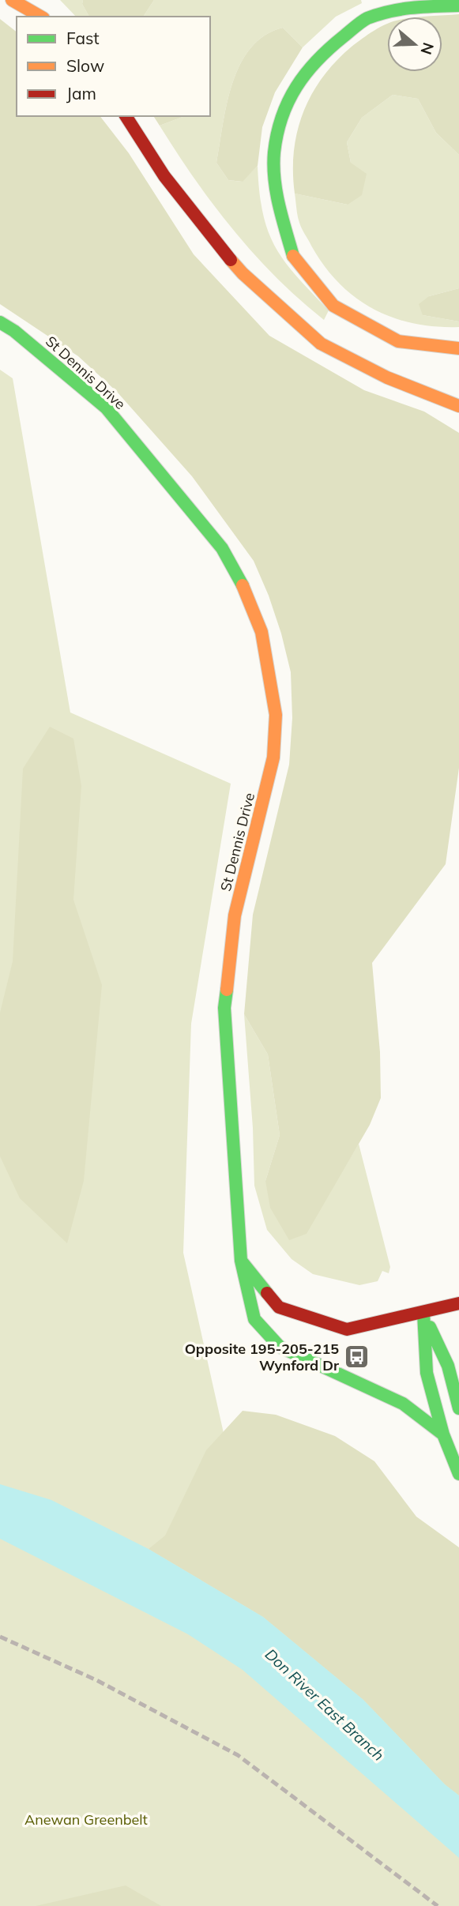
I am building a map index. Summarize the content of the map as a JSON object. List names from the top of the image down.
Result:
{
  "streets": {
    "main road": ["St Dennis Drive"]
  },
  "water": ["Don River East Branch"],
  "parks": ["Anewan Greenbelt"],
  "places": {
    "bus stop": ["Opposite 195-205-215 Wynford Dr"]
  },
  "legend": ["Fast", "Slow", "Jam"],
  "north": "right"
}
